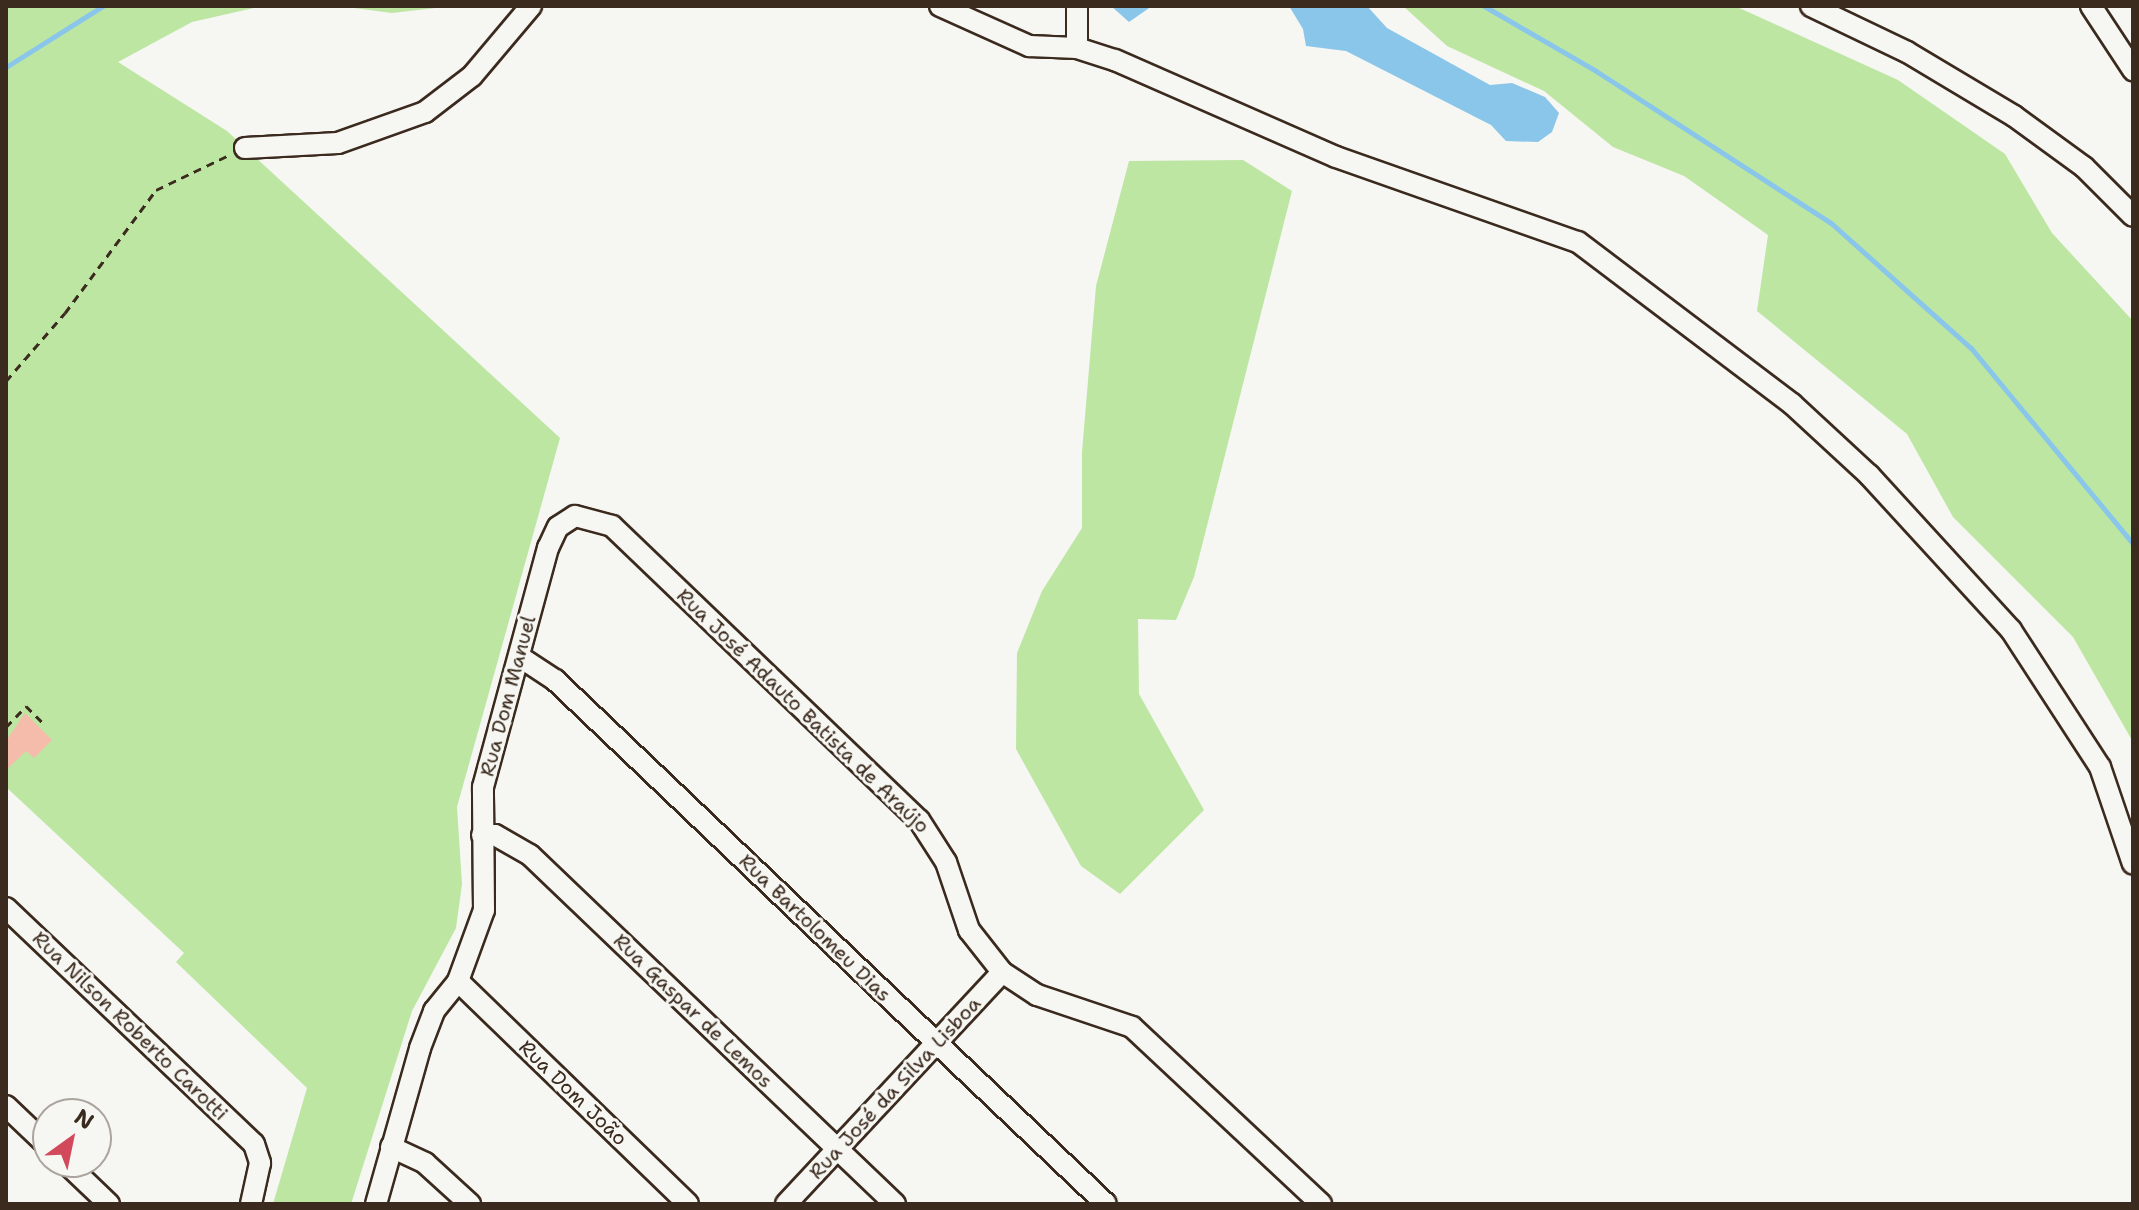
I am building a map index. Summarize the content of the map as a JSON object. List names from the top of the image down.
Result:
{
  "streets": {
    "street": [
      "Rua Dom Manuel",
      "Rua José Adauto Batista de Araújo",
      "Rua Bartolomeu Dias",
      "Rua Gaspar de Lemos",
      "Rua Nilson Roberto Carotti",
      "Rua José da Silva Lisboa",
      "Rua Dom João"
    ]
  },
  "crossings": [
    ["Rua Dom Manuel", "Rua José Adauto Batista de Araújo"],
    ["Rua Dom Manuel", "Rua Bartolomeu Dias"],
    ["Rua Dom Manuel", "Rua Gaspar de Lemos"],
    ["Rua Dom Manuel", "Rua Dom João"],
    ["Rua José Adauto Batista de Araújo", "Rua José da Silva Lisboa"],
    ["Rua Bartolomeu Dias", "Rua José da Silva Lisboa"],
    ["Rua Gaspar de Lemos", "Rua José da Silva Lisboa"]
  ],
  "north": "top right"
}
